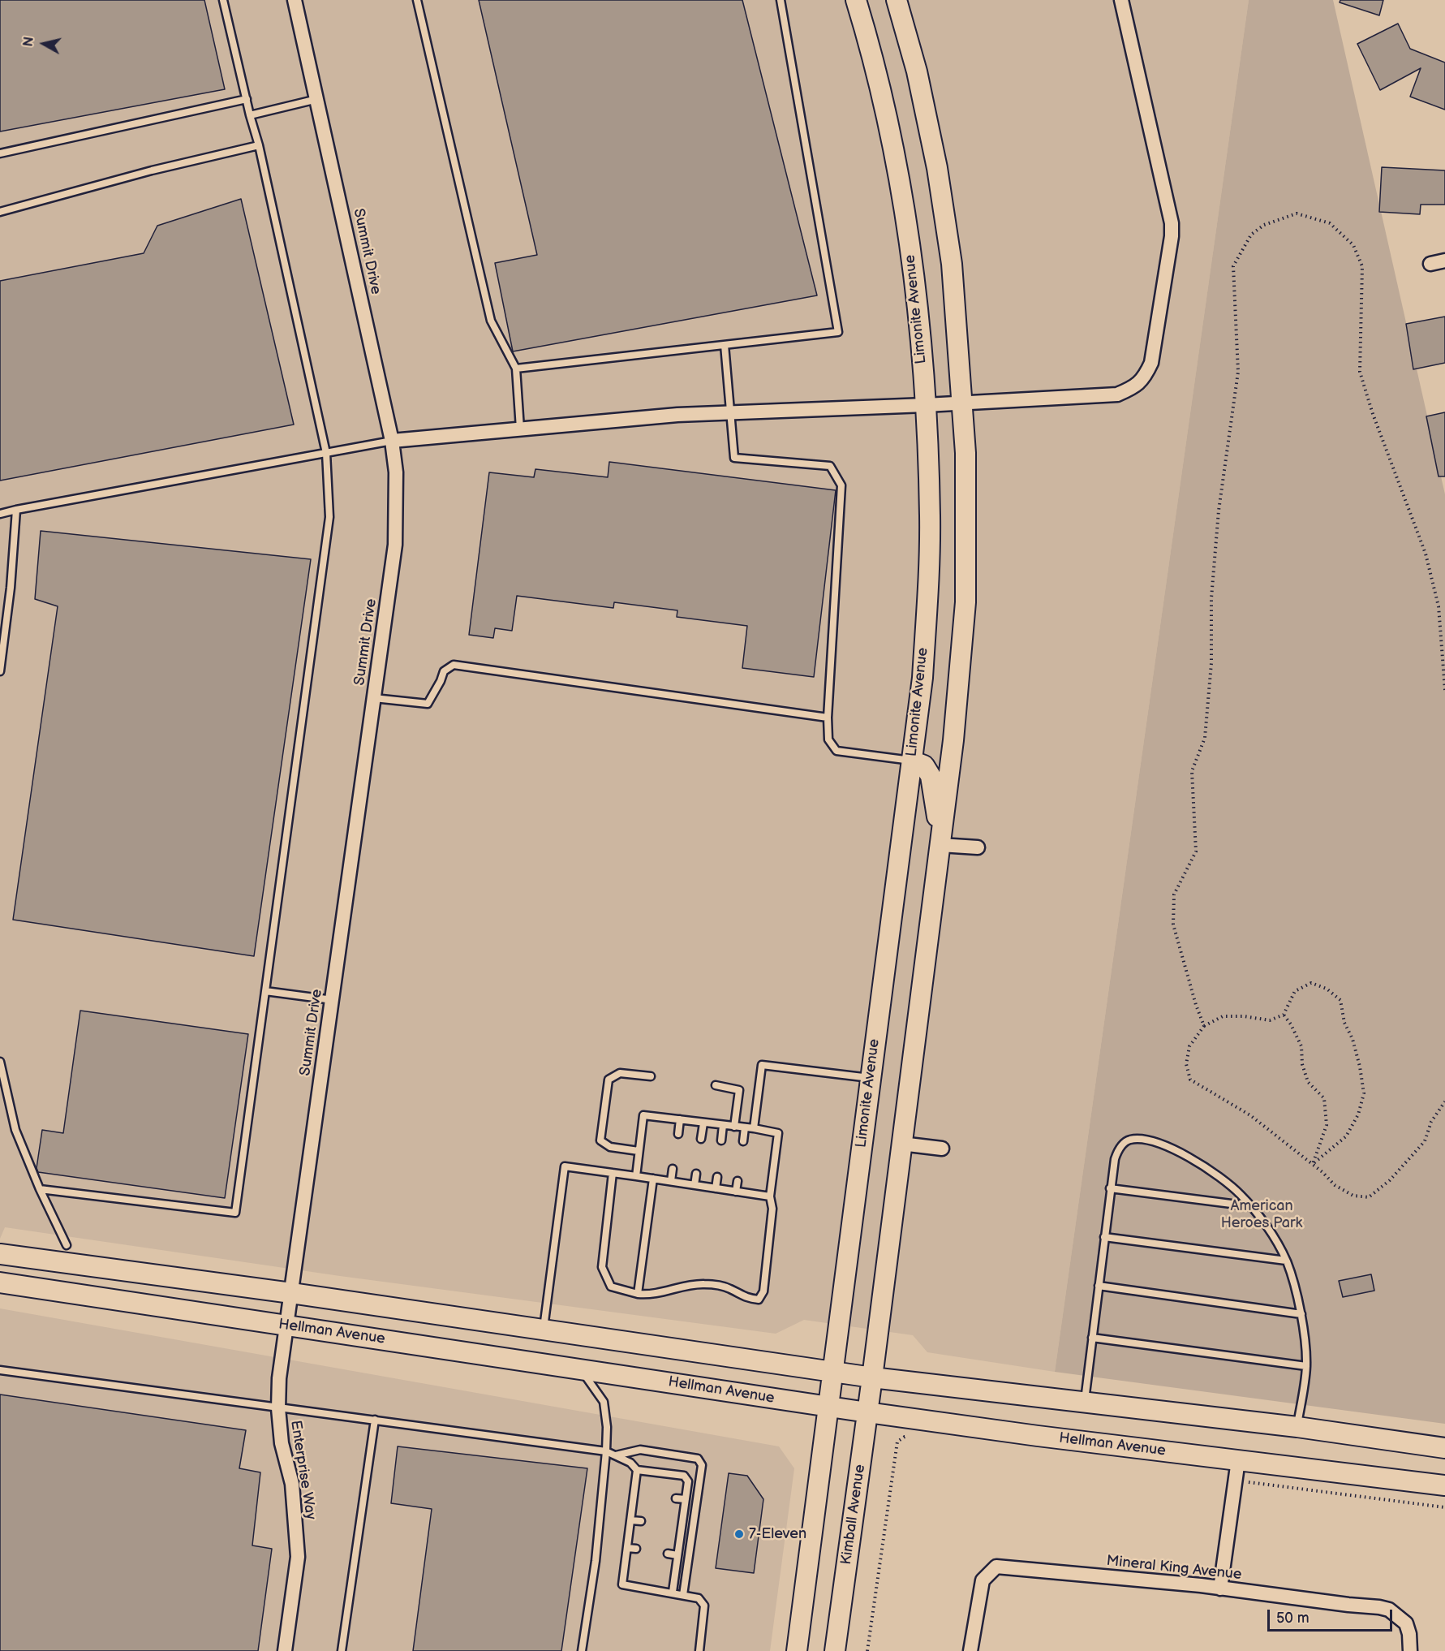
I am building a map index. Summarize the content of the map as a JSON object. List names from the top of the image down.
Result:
{
  "streets": {
    "main road": ["Limonite Avenue", "Hellman Avenue", "Kimball Avenue"],
    "street": ["Summit Drive", "Enterprise Way", "Mineral King Avenue"]
  },
  "crossings": [
    ["Summit Drive", "Enterprise Way"],
    ["Limonite Avenue", "Hellman Avenue"],
    ["Hellman Avenue", "Enterprise Way"],
    ["Hellman Avenue", "Kimball Avenue"]
  ],
  "parks": ["American Heroes Park"],
  "places": ["7-Eleven"],
  "scale_bar": "50 m",
  "north": "left"
}
